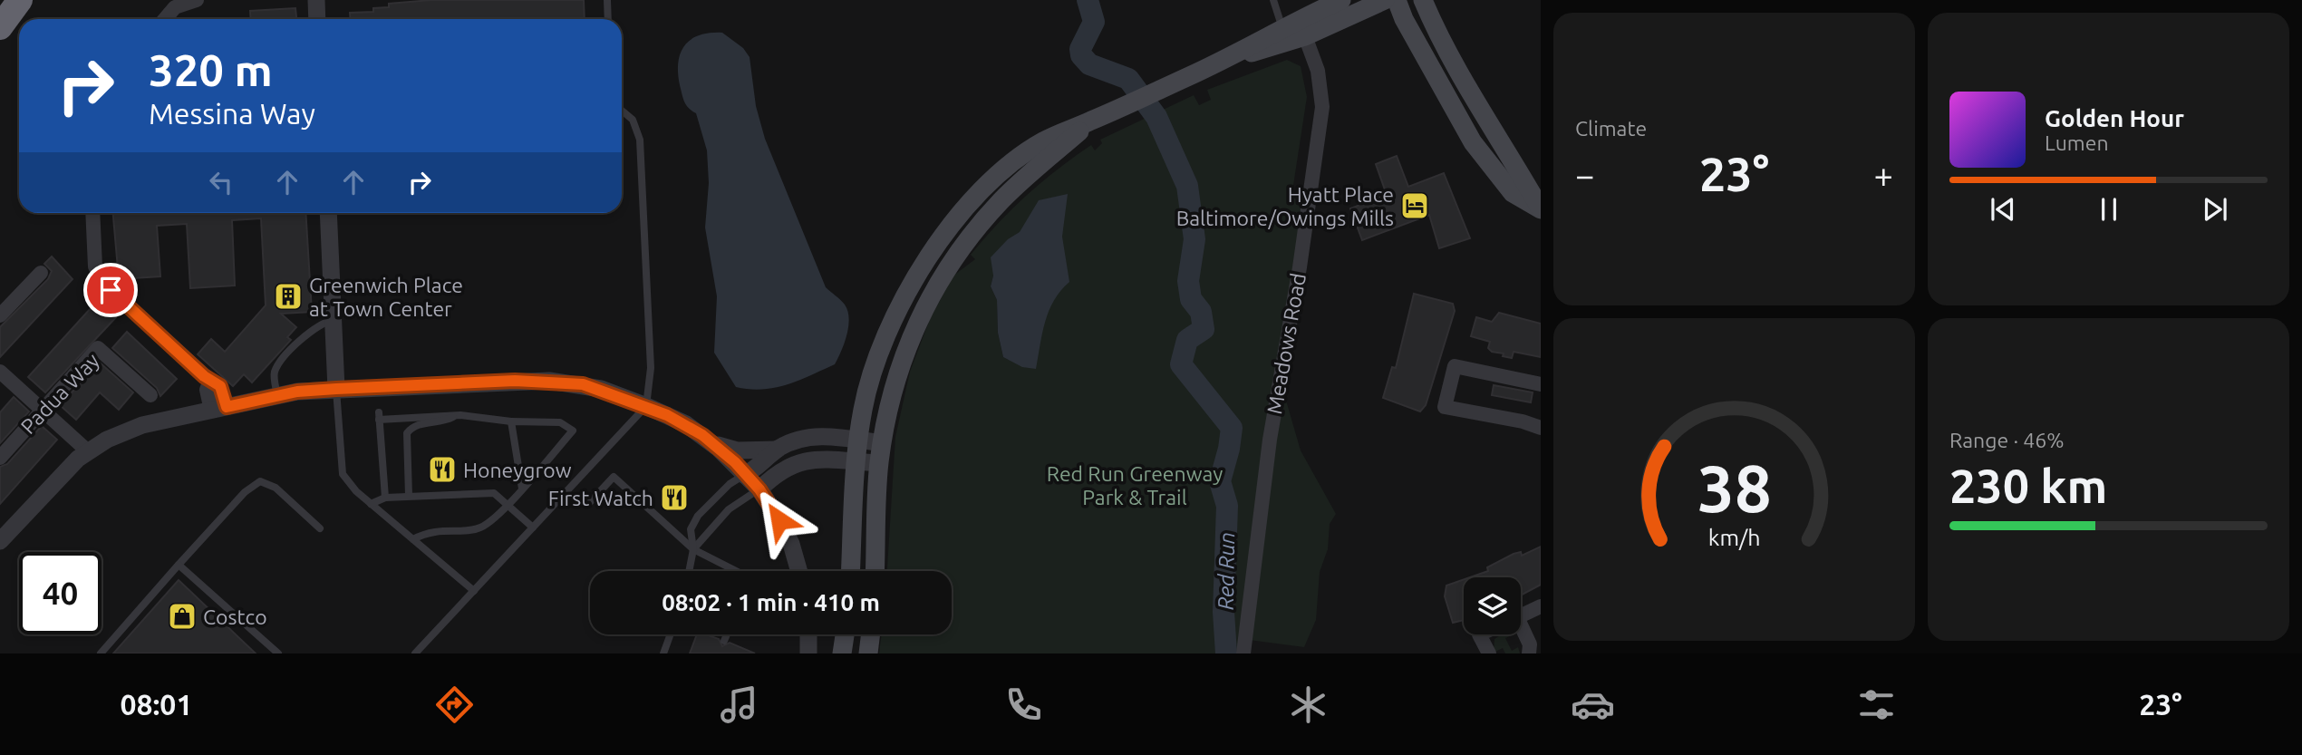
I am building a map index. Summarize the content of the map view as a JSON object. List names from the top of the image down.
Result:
{
  "streets": {
    "street": ["Meadows Road", "Padua Way"]
  },
  "water": ["Red Run"],
  "parks": ["Red Run Greenway Park & Trail"],
  "places": {
    "hotel": ["Hyatt Place Baltimore/Owings Mills"],
    "building": ["Greenwich Place at Town Center"],
    "restaurant": ["Honeygrow", "First Watch"],
    "shop": ["Costco"]
  },
  "page": {
    "tile": [
      "Climate",
      ["Range · 46%", "230 km"]
    ],
    "turn": ["320 m", "Messina Way"],
    "song": ["Golden Hour", "Lumen"],
    "heat": ["−", "23°", "+"],
    "limit": "40",
    "trip": "08:02 · 1 min · 410 m",
    "tabs": ["08:01", "23°"],
    "gauge": ["38", "km/h"]
  }
}
